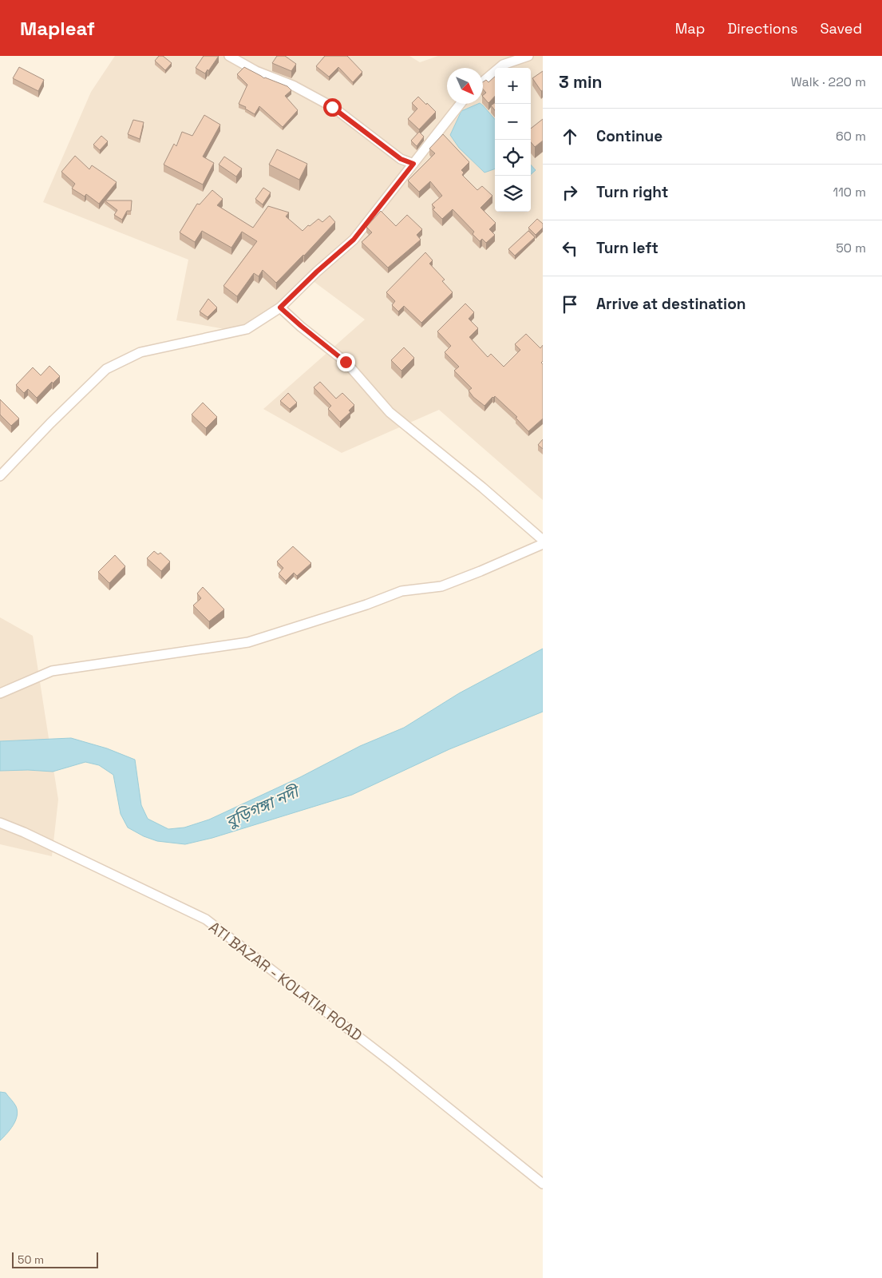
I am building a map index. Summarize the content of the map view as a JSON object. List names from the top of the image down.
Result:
{
  "streets": {
    "street": ["ATI BAZAR - KOLATIA ROAD"]
  },
  "water": ["বুড়িগঙ্গা নদী"],
  "scale_bar": "50 m",
  "north": "bottom right",
  "page": {
    "header": "Mapleaf",
    "nav": ["Map", "Directions", "Saved"],
    "heading": ["3 min", "Walk · 220 m"],
    "map_buttons": ["+", "−"],
    "list": [
      ["Continue", "60 m"],
      ["Turn right", "110 m"],
      ["Turn left", "50 m"],
      "Arrive at destination"
    ],
    "scale": "50 m"
  }
}
